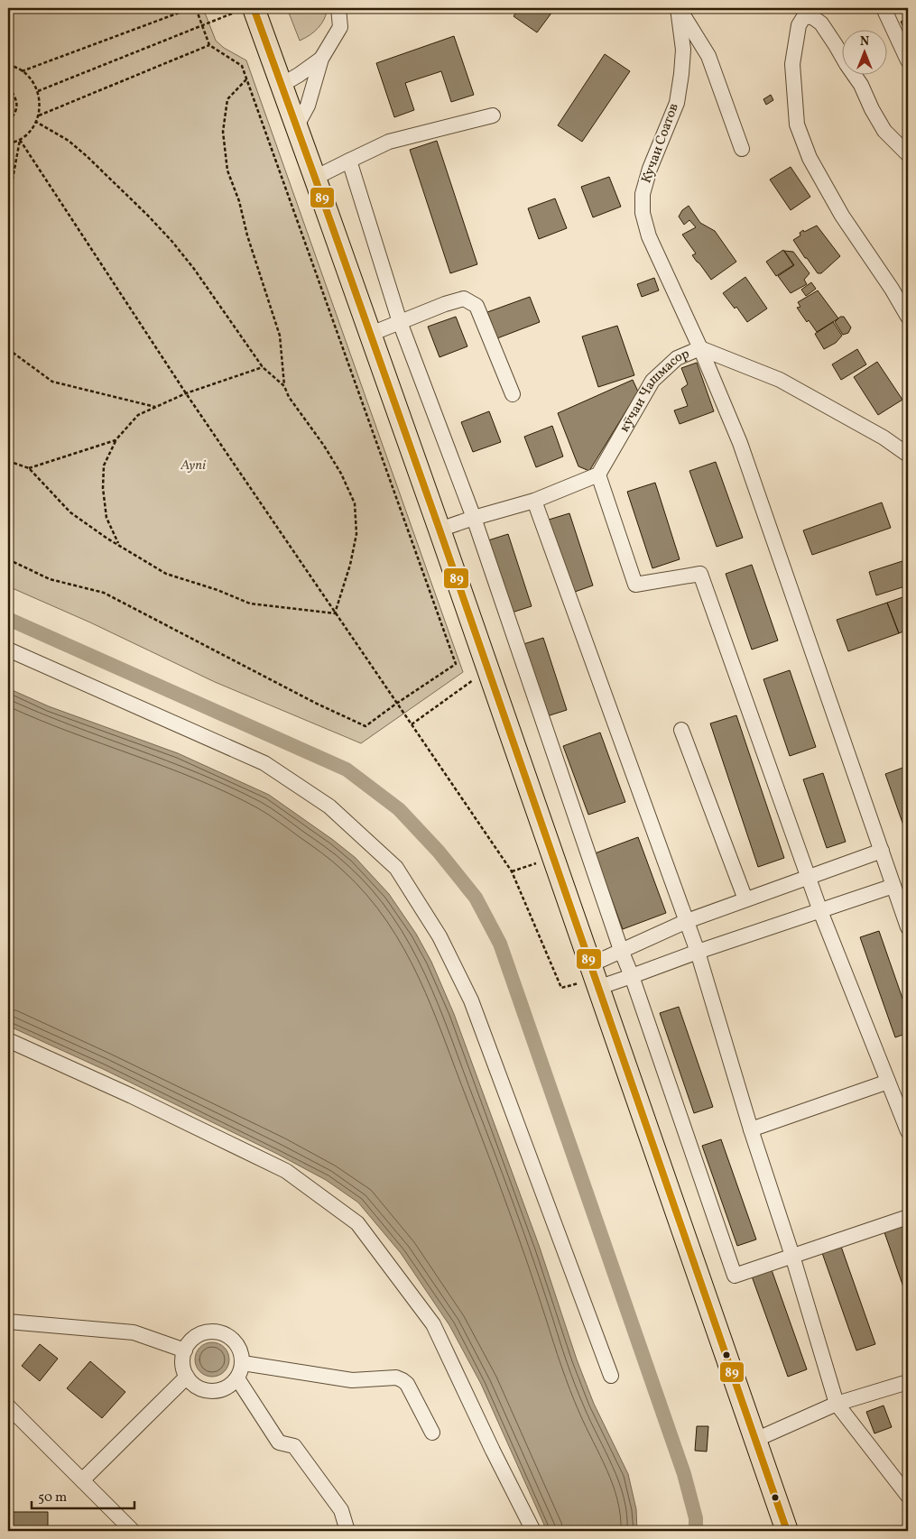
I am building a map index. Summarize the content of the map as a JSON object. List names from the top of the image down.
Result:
{
  "streets": {
    "street": ["Кучаи Соатов", "кӯчаи Чашмасор"]
  },
  "crossings": [
    ["Кучаи Соатов", "кӯчаи Чашмасор"]
  ],
  "parks": ["Ayni"],
  "lines": ["transit line 89"],
  "scale_bar": "50 m",
  "north": "top"
}
